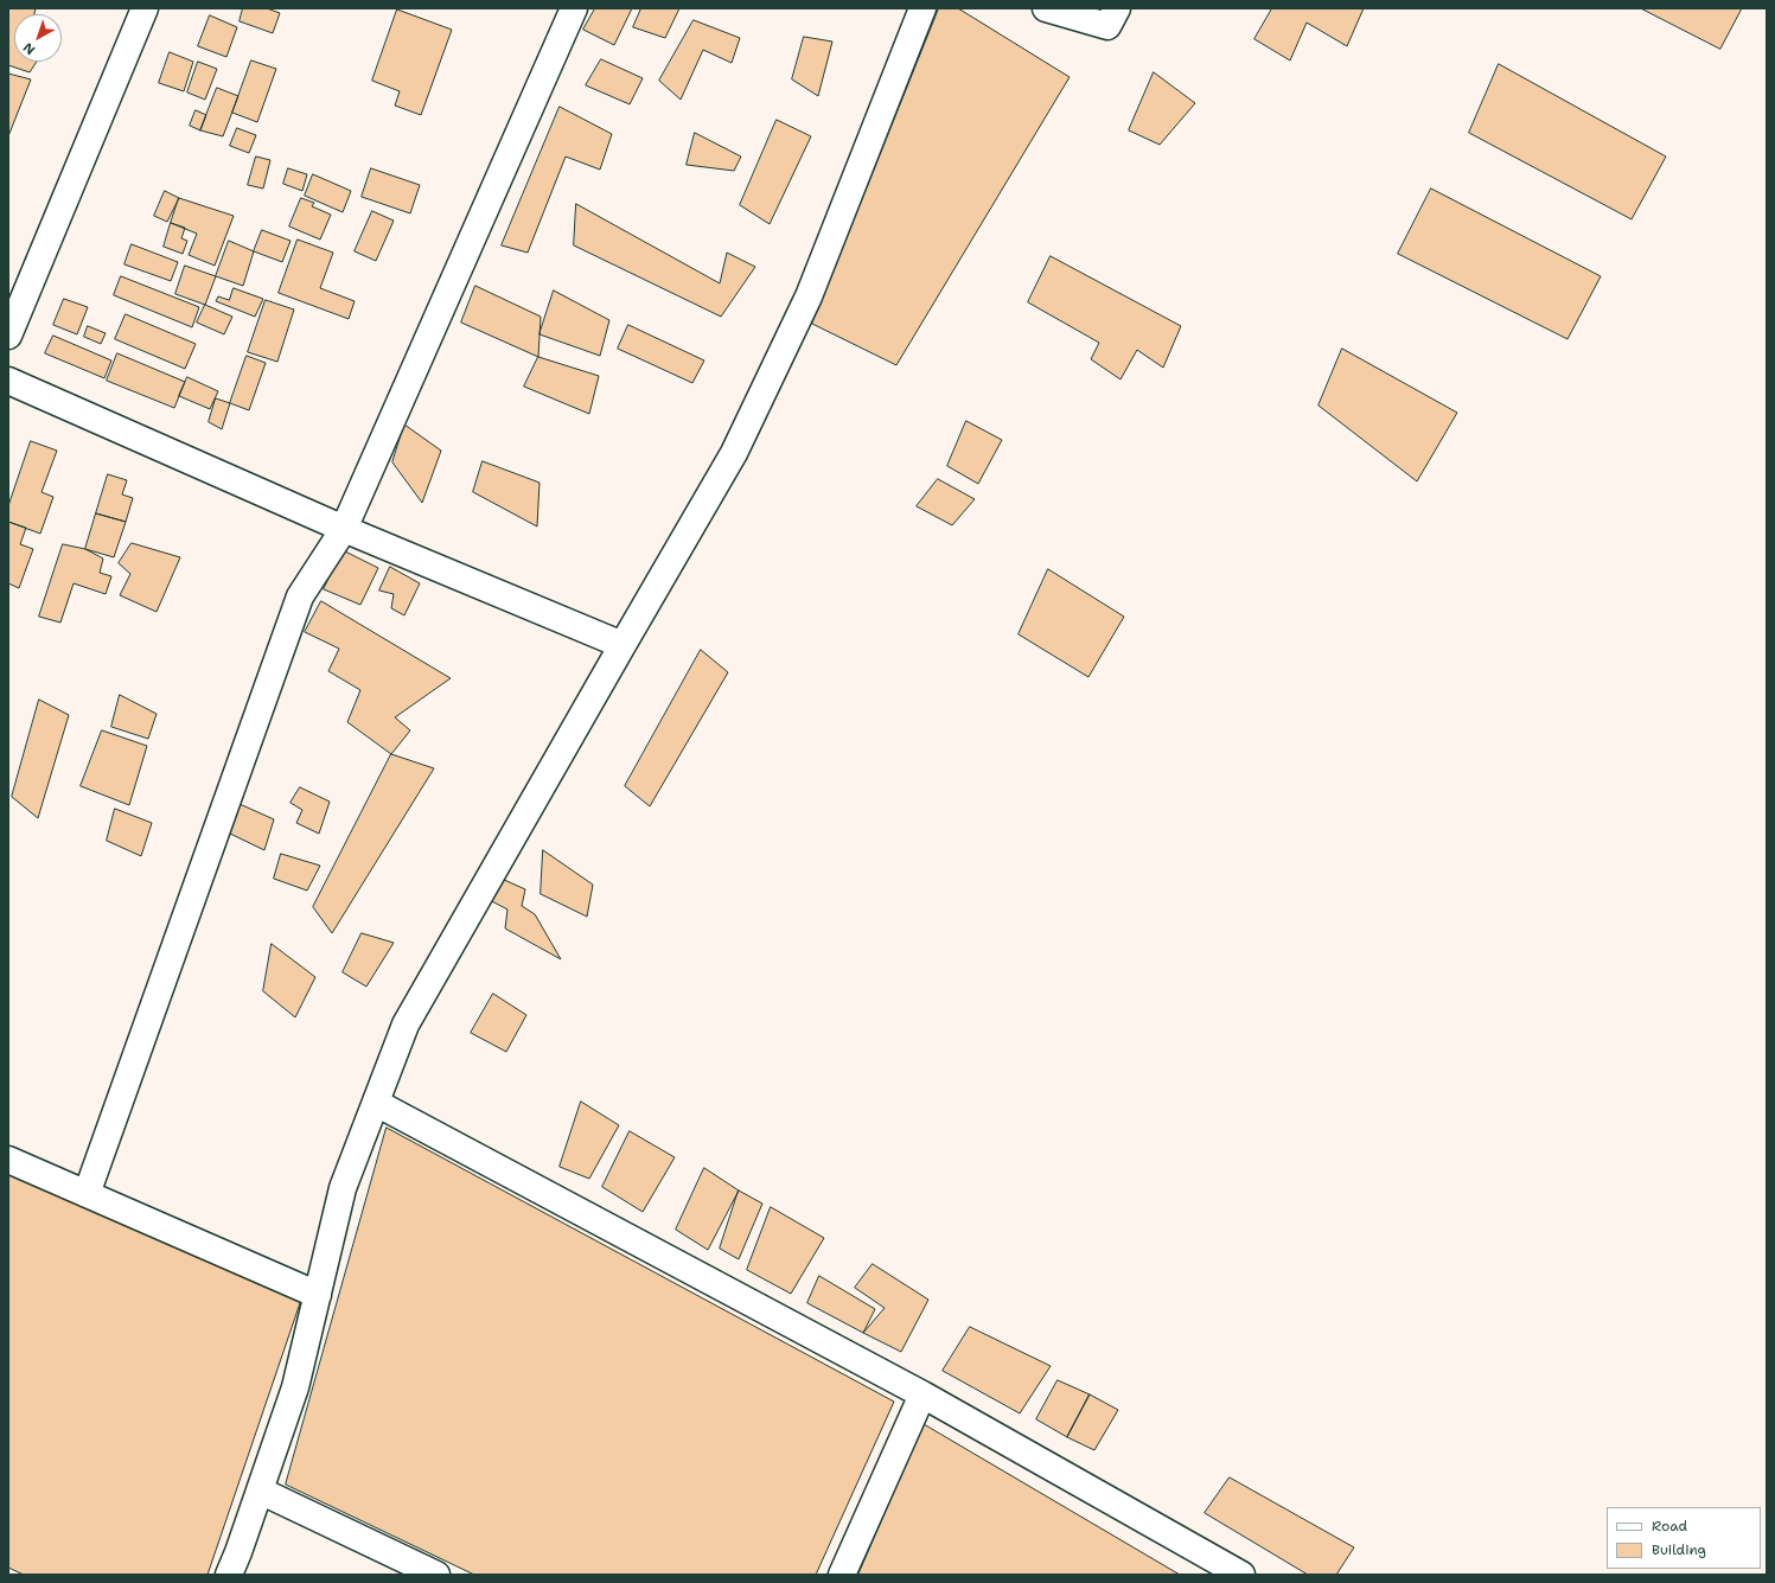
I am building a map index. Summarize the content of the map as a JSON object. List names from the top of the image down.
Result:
{
  "legend": ["Road", "Building"],
  "north": "bottom left"
}
